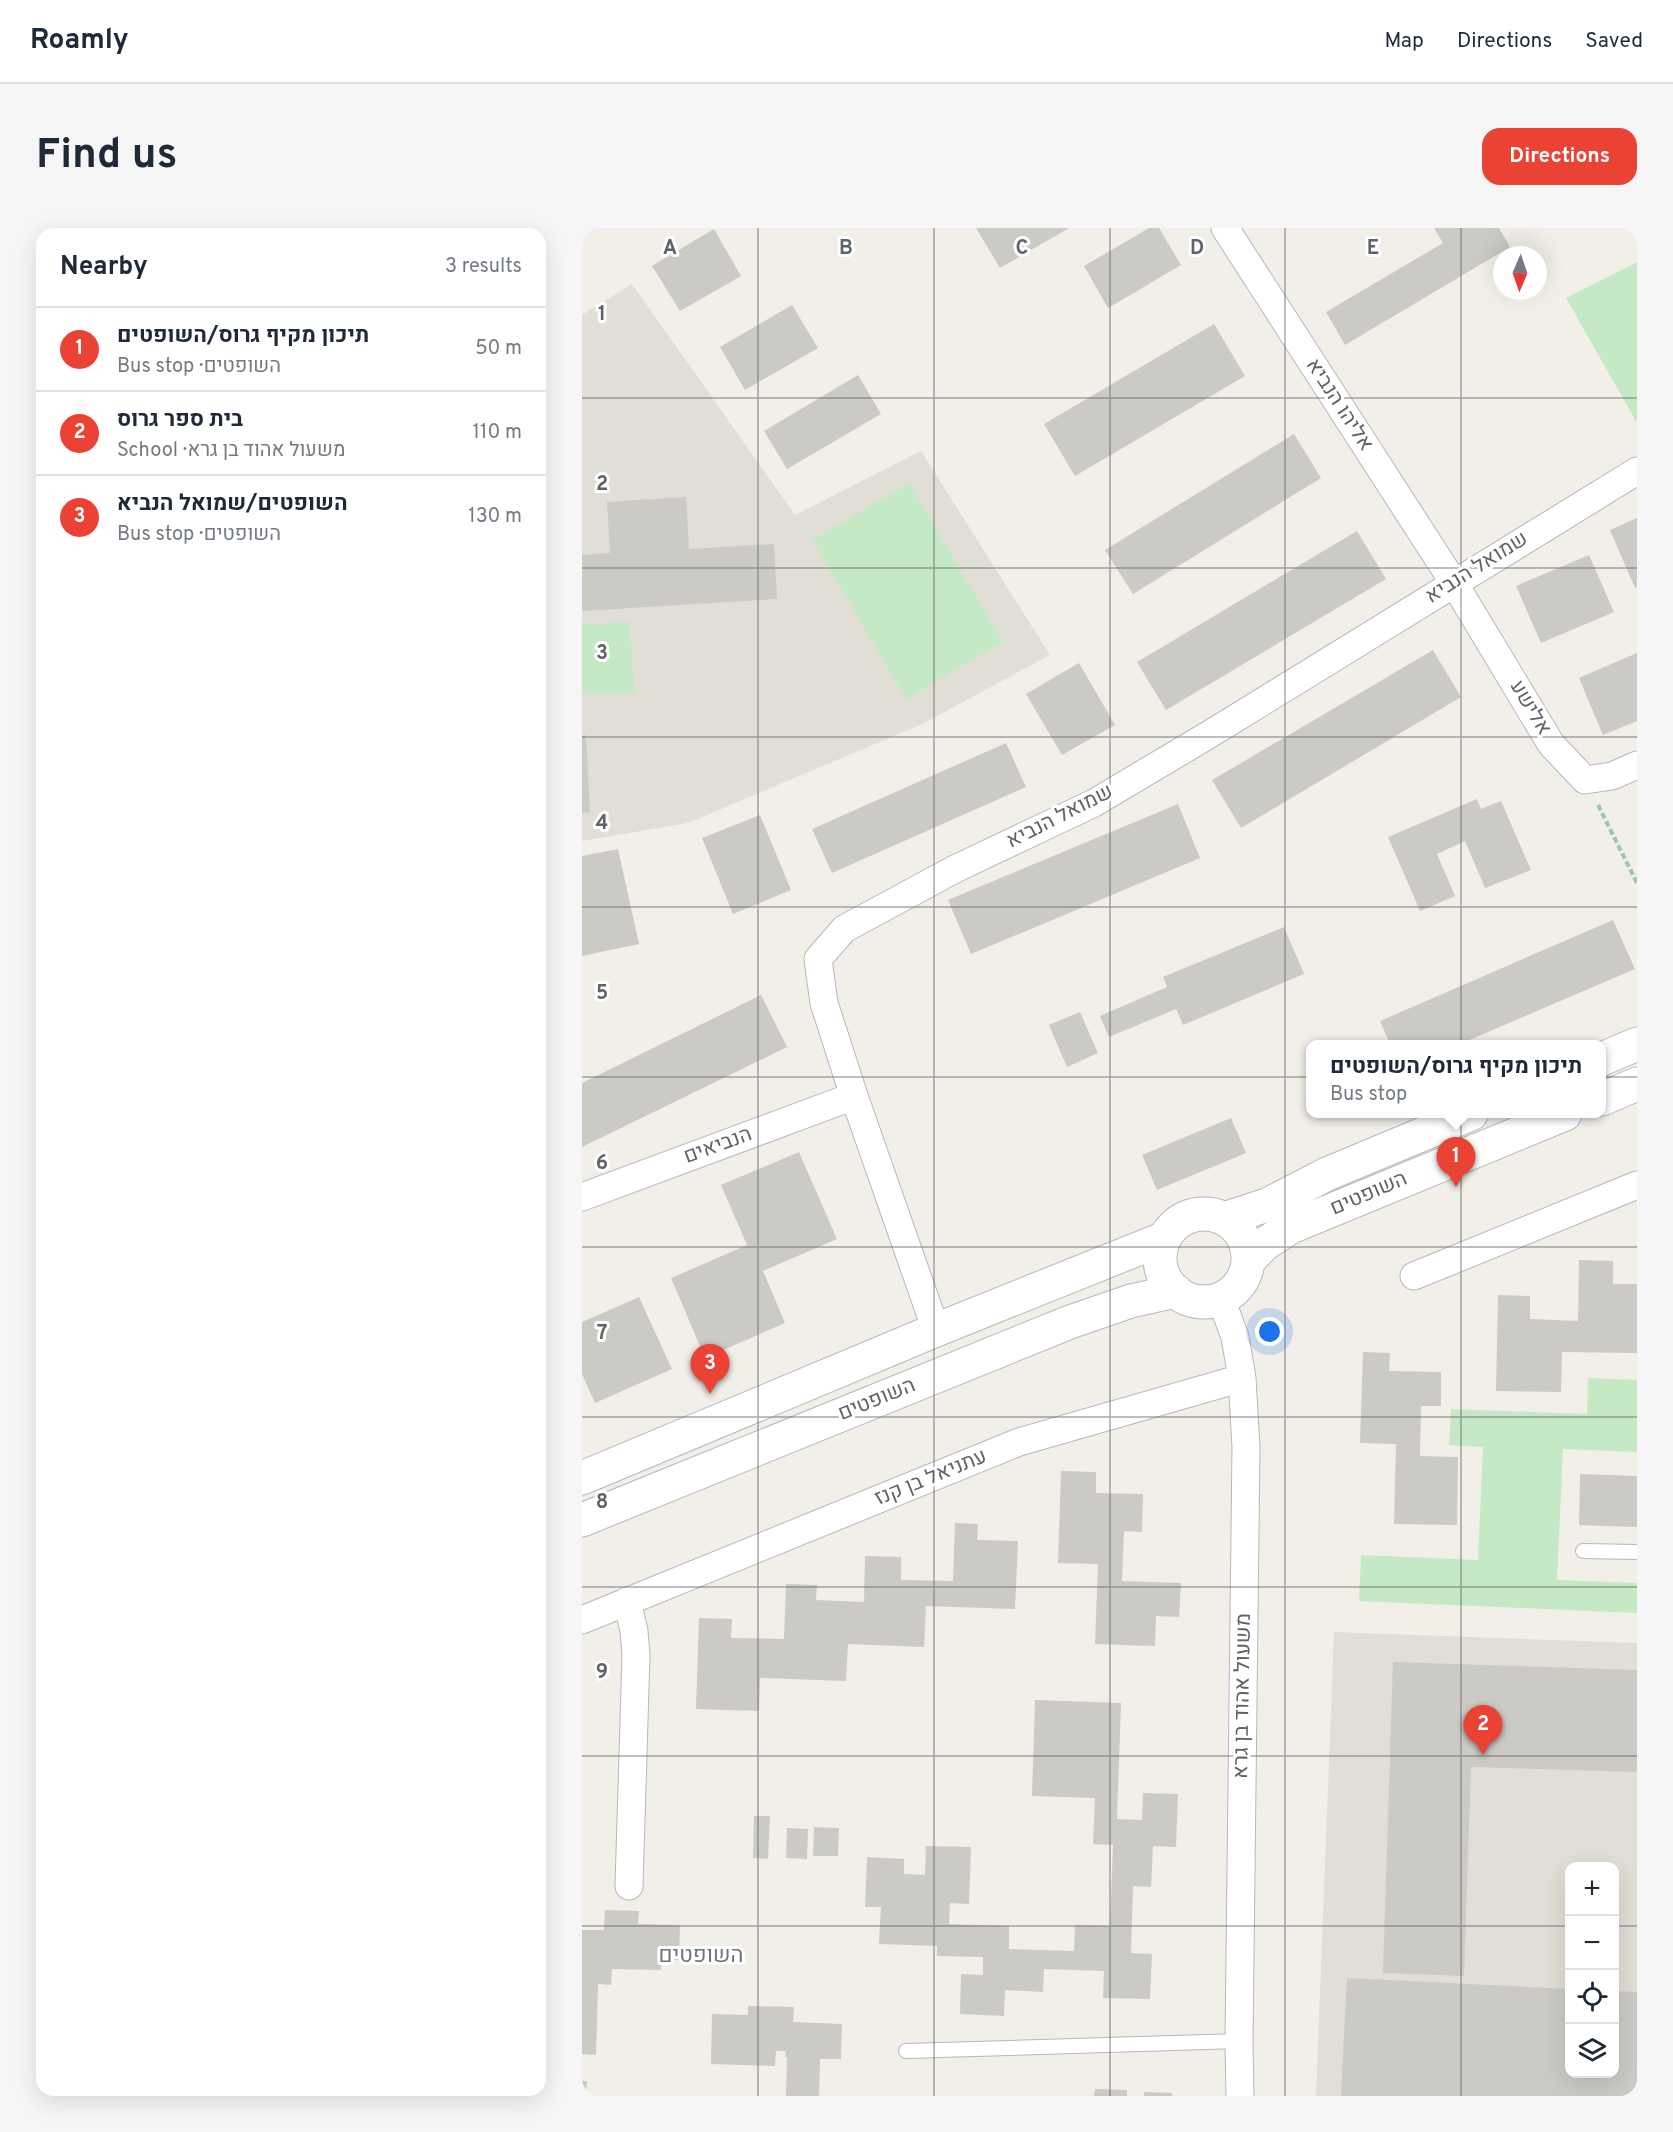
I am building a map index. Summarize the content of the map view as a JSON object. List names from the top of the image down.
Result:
{
  "streets": {
    "street": [
      "אליהו הנביא",
      "שמואל הנביא",
      "אלישע",
      "הנביאים",
      "השופטים",
      "עתניאל בן קנז",
      "משעול אהוד בן גרא"
    ]
  },
  "crossings": [
    ["אליהו הנביא", "שמואל הנביא"],
    ["אליהו הנביא", "אלישע"],
    ["שמואל הנביא", "אלישע"],
    ["שמואל הנביא", "הנביאים"],
    ["שמואל הנביא", "השופטים"],
    ["השופטים", "משעול אהוד בן גרא"],
    ["עתניאל בן קנז", "משעול אהוד בן גרא"]
  ],
  "districts": ["השופטים"],
  "north": "bottom",
  "page": {
    "header": "Roamly",
    "nav": ["Map", "Directions", "Saved"],
    "buttons": "Directions",
    "title": "Find us",
    "heading": ["Nearby", "3 results"],
    "list": [
      {
        "mark": "1",
        "name": "תיכון מקיף גרוס/השופטים",
        "note": "Bus stop · השופטים",
        "value": "50 m"
      },
      {
        "mark": "2",
        "name": "בית ספר גרוס",
        "note": "School · משעול אהוד בן גרא",
        "value": "110 m"
      },
      {
        "mark": "3",
        "name": "השופטים/שמואל הנביא",
        "note": "Bus stop · השופטים",
        "value": "130 m"
      }
    ],
    "popup": ["תיכון מקיף גרוס/השופטים", "Bus stop"],
    "pins": ["1", "3", "2"],
    "map_buttons": ["+", "−"]
  },
  "grid": {
    "columns": [
      "A",
      "B",
      "C",
      "D",
      "E"
    ],
    "rows": [
      "1",
      "2",
      "3",
      "4",
      "5",
      "6",
      "7",
      "8",
      "9"
    ]
  }
}
